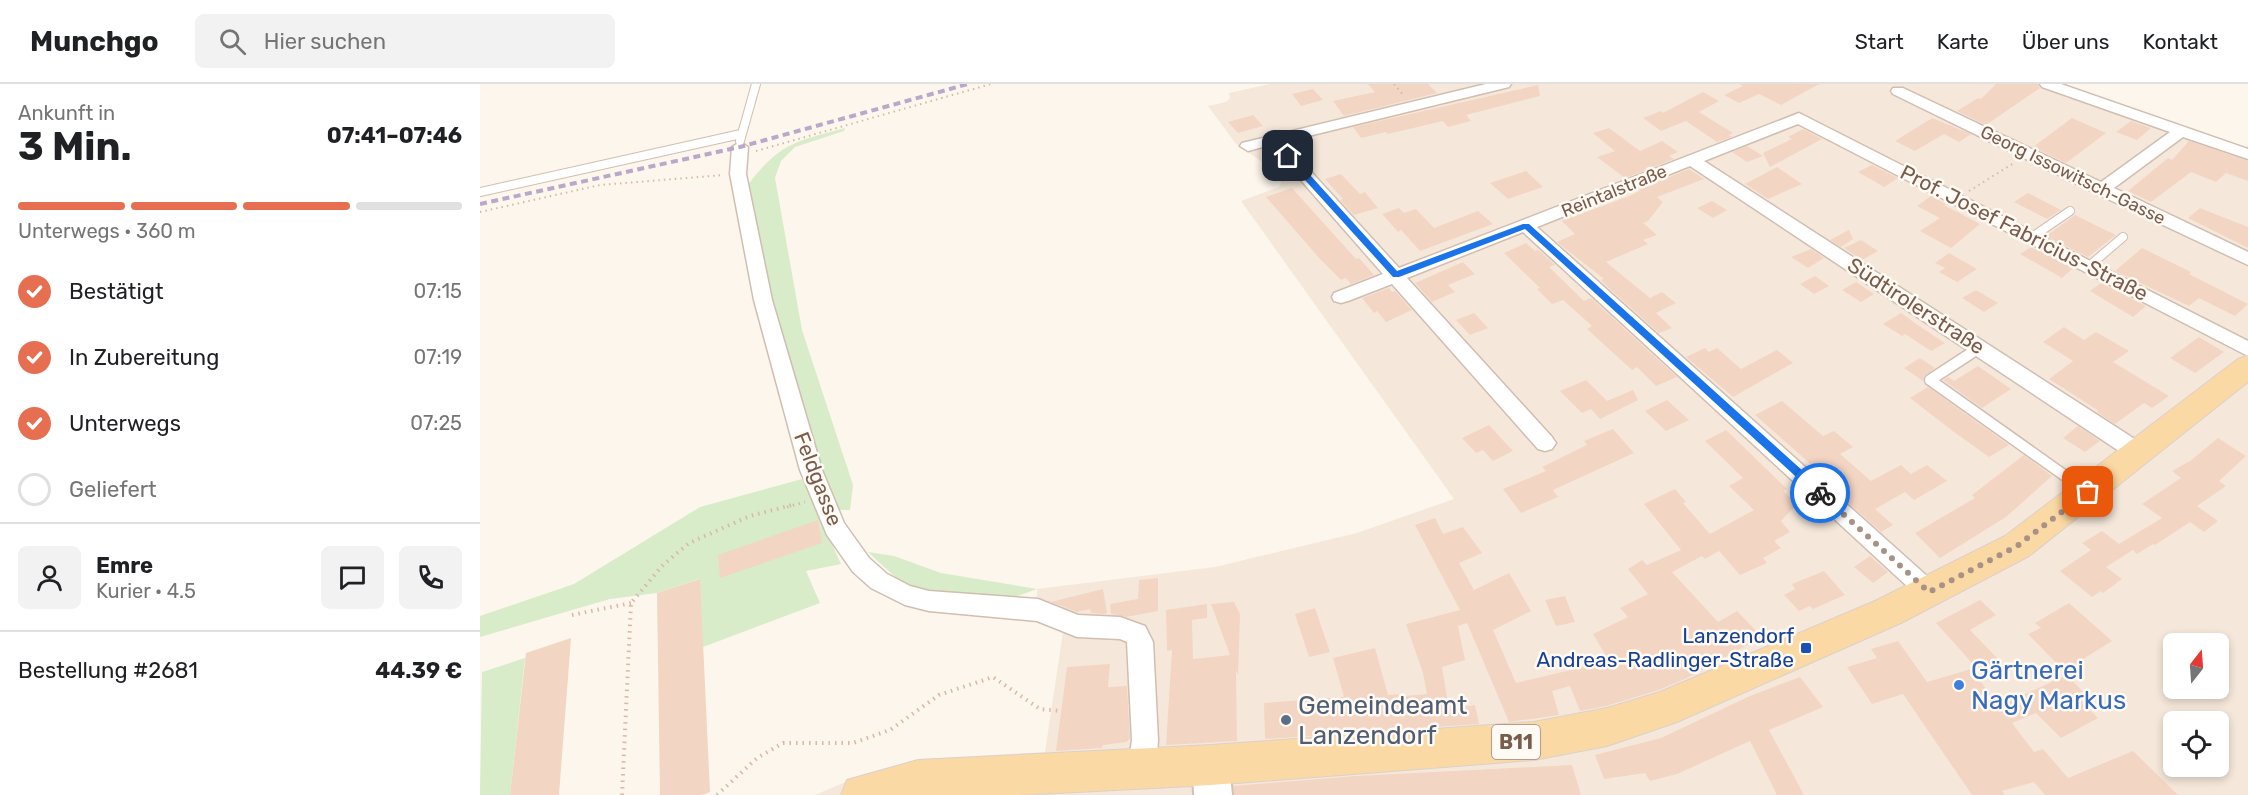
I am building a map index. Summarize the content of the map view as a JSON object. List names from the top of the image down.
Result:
{
  "streets": {
    "main road": ["B11"],
    "street": [
      "Georg Issowitsch-Gasse",
      "Reintalstraße",
      "Prof. Josef Fabricius-Straße",
      "Südtirolerstraße",
      "Feldgasse"
    ]
  },
  "crossings": [
    ["Reintalstraße", "Prof. Josef Fabricius-Straße"],
    ["Reintalstraße", "Südtirolerstraße"],
    ["Südtirolerstraße", "B11"],
    ["Feldgasse", "B11"]
  ],
  "places": {
    "transit": ["Lanzendorf Andreas-Radlinger-Straße"],
    "other": ["Gärtnerei Nagy Markus", "Gemeindeamt Lanzendorf"]
  },
  "north": "top",
  "page": {
    "header": "Munchgo",
    "search": "Hier suchen",
    "nav": [
      "Start",
      "Karte",
      "Über uns",
      "Kontakt"
    ],
    "heading": ["3 Min.", "Ankunft in", "07:41–07:46"],
    "panel": [
      "Emre",
      "Kurier · 4.5",
      "Bestellung #2681",
      "44.39 €"
    ],
    "bar": "Unterwegs · 360 m",
    "list": [
      ["Bestätigt", "07:15"],
      ["In Zubereitung", "07:19"],
      ["Unterwegs", "07:25"],
      "Geliefert"
    ]
  }
}
